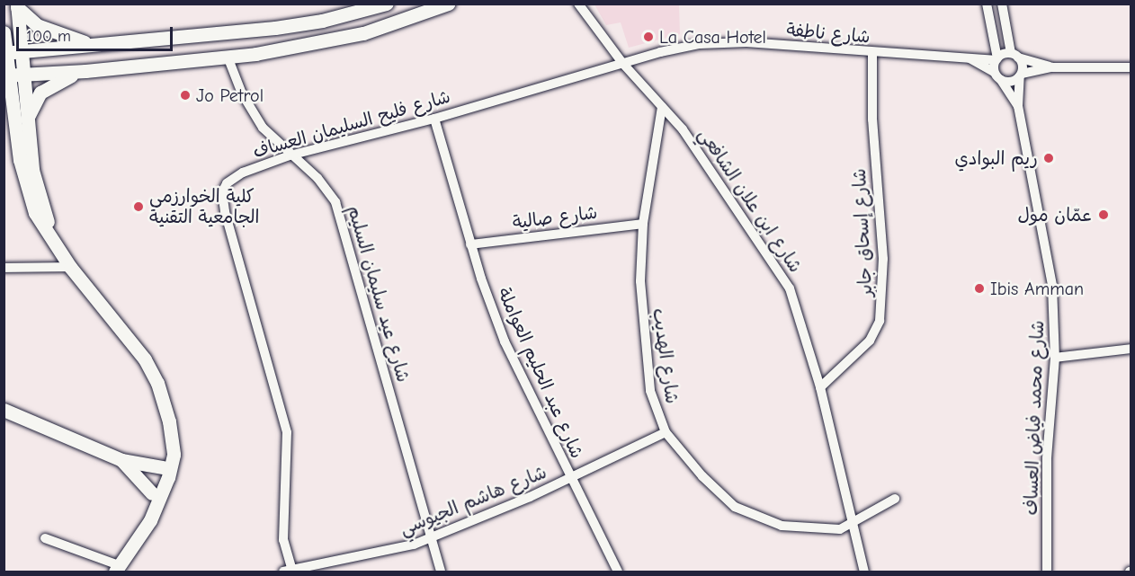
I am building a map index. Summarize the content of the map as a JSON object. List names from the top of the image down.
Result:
{
  "streets": {
    "street": [
      "شارع ناطفة",
      "شارع فليح السليمان العساف",
      "شارع ابن علان الشافعي",
      "شارع صالية",
      "شارع إسحاق جابر",
      "شارع عيد سليمان السليم",
      "شارع الهديب",
      "شارع عبد الحليم العواملة",
      "شارع محمد فياض العساف",
      "شارع هاشم الجيوسي"
    ]
  },
  "crossings": [
    ["شارع ناطفة", "شارع فليح السليمان العساف"],
    ["شارع ناطفة", "شارع ابن علان الشافعي"],
    ["شارع ناطفة", "شارع إسحاق جابر"],
    ["شارع ناطفة", "شارع محمد فياض العساف"],
    ["شارع فليح السليمان العساف", "شارع ابن علان الشافعي"],
    ["شارع فليح السليمان العساف", "شارع عيد سليمان السليم"],
    ["شارع فليح السليمان العساف", "شارع عبد الحليم العواملة"],
    ["شارع فليح السليمان العساف", "شارع هاشم الجيوسي"],
    ["شارع ابن علان الشافعي", "شارع إسحاق جابر"],
    ["شارع ابن علان الشافعي", "شارع الهديب"],
    ["شارع صالية", "شارع الهديب"],
    ["شارع صالية", "شارع عبد الحليم العواملة"],
    ["شارع عيد سليمان السليم", "شارع هاشم الجيوسي"],
    ["شارع الهديب", "شارع هاشم الجيوسي"],
    ["شارع عبد الحليم العواملة", "شارع هاشم الجيوسي"]
  ],
  "places": [
    "La Casa Hotel",
    "Jo Petrol",
    "ريم البوادي",
    "كلية الخوارزمي الجامعية التقنية",
    "عمّان مول",
    "Ibis Amman"
  ],
  "scale_bar": "100 m"
}
